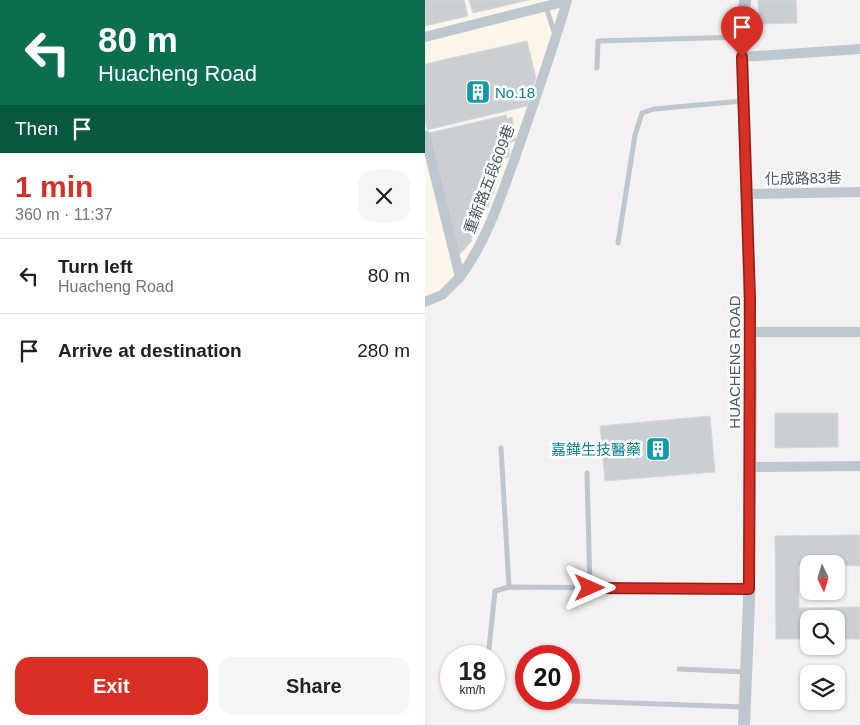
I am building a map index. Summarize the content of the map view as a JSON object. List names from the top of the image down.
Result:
{
  "streets": {
    "street": ["化成路83巷", "重新路五段609巷", "HUACHENG ROAD"]
  },
  "crossings": [
    ["化成路83巷", "HUACHENG ROAD"]
  ],
  "places": {
    "building": ["No.18", "嘉鏵生技醫藥"]
  },
  "north": "bottom",
  "page": {
    "turn": ["80 m", "Huacheng Road"],
    "then": "Then",
    "heading": ["1 min", "360 m · 11:37"],
    "list": [
      {
        "name": "Turn left",
        "note": "Huacheng Road",
        "value": "80 m"
      },
      {
        "name": "Arrive at destination",
        "value": "280 m"
      }
    ],
    "speed": "18 km/h",
    "limit": "20",
    "buttons": ["Exit", "Share"]
  }
}
